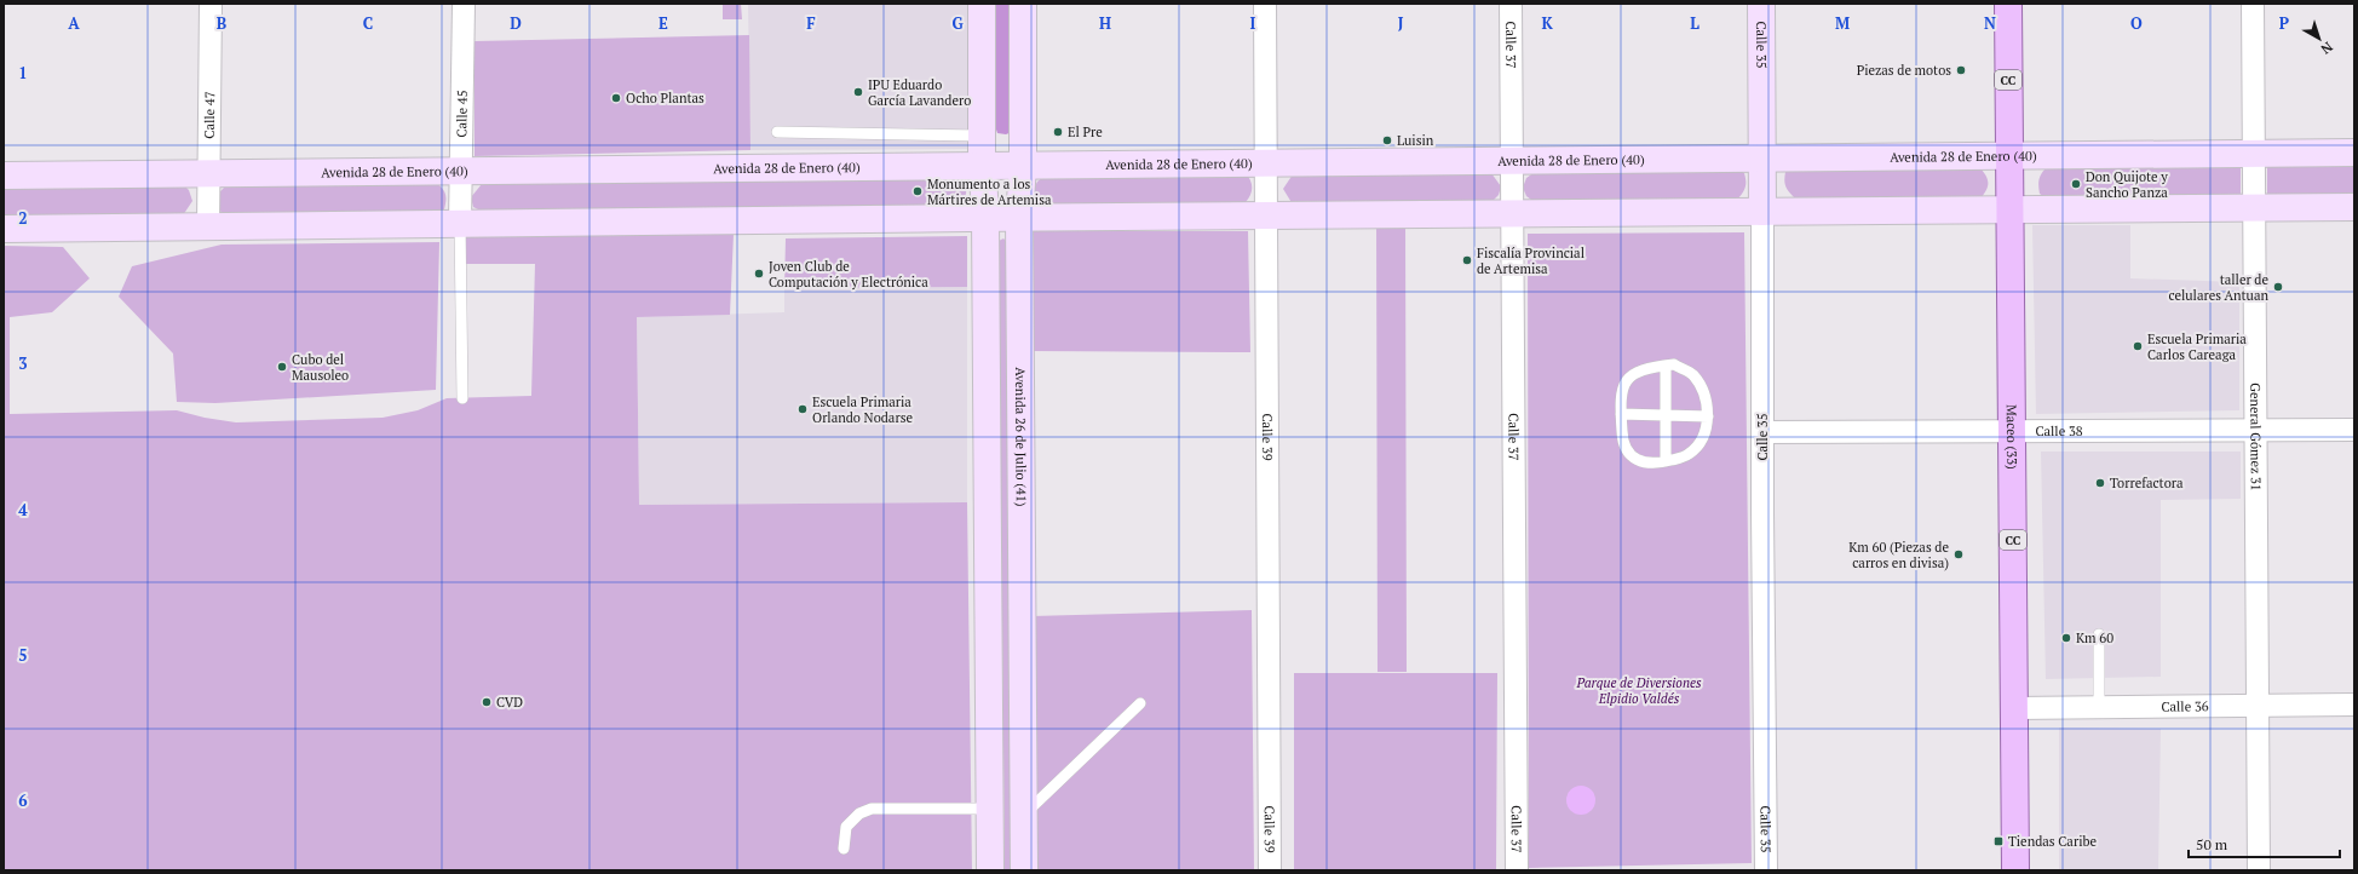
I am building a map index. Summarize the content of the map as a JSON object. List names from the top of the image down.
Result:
{
  "streets": {
    "main road": [
      "Calle 35",
      "CC",
      "Avenida 28 de Enero (40)",
      "Avenida 26 de Julio (41)",
      "Maceo (33)"
    ],
    "street": [
      "Calle 37",
      "Calle 45",
      "Calle 47",
      "Calle 38",
      "Calle 39",
      "General Gómez 31",
      "Calle 36"
    ]
  },
  "crossings": [
    ["Calle 37", "Avenida 28 de Enero (40)"],
    ["Calle 35", "Avenida 28 de Enero (40)"],
    ["Calle 35", "Calle 38"],
    ["Calle 45", "Avenida 28 de Enero (40)"],
    ["Calle 47", "Avenida 28 de Enero (40)"],
    ["Avenida 28 de Enero (40)", "Avenida 26 de Julio (41)"],
    ["Avenida 28 de Enero (40)", "Calle 39"],
    ["Avenida 28 de Enero (40)", "Maceo (33)"],
    ["Avenida 28 de Enero (40)", "General Gómez 31"],
    ["Calle 38", "Maceo (33)"],
    ["Calle 38", "General Gómez 31"],
    ["Maceo (33)", "Calle 36"],
    ["General Gómez 31", "Calle 36"]
  ],
  "parks": ["Parque de Diversiones Elpidio Valdés"],
  "places": {
    "other": [
      "Piezas de motos",
      "IPU Eduardo García Lavandero",
      "Ocho Plantas",
      "El Pre",
      "Luisin",
      "Don Quijote y Sancho Panza",
      "Monumento a los Mártires de Artemisa",
      "Fiscalía Provincial de Artemisa",
      "Joven Club de Computación y Electrónica",
      "taller de celulares Antuan",
      "Escuela Primaria Carlos Careaga",
      "Cubo del Mausoleo",
      "Escuela Primaria Orlando Nodarse",
      "Torrefactora",
      "Km 60 (Piezas de carros en divisa)",
      "Km 60",
      "CVD"
    ],
    "transit": ["Tiendas Caribe"]
  },
  "scale_bar": "50 m",
  "north": "bottom right",
  "grid": {
    "columns": [
      "A",
      "B",
      "C",
      "D",
      "E",
      "F",
      "G",
      "H",
      "I",
      "J",
      "K",
      "L",
      "M",
      "N",
      "O",
      "P"
    ],
    "rows": [
      "1",
      "2",
      "3",
      "4",
      "5",
      "6"
    ]
  }
}
